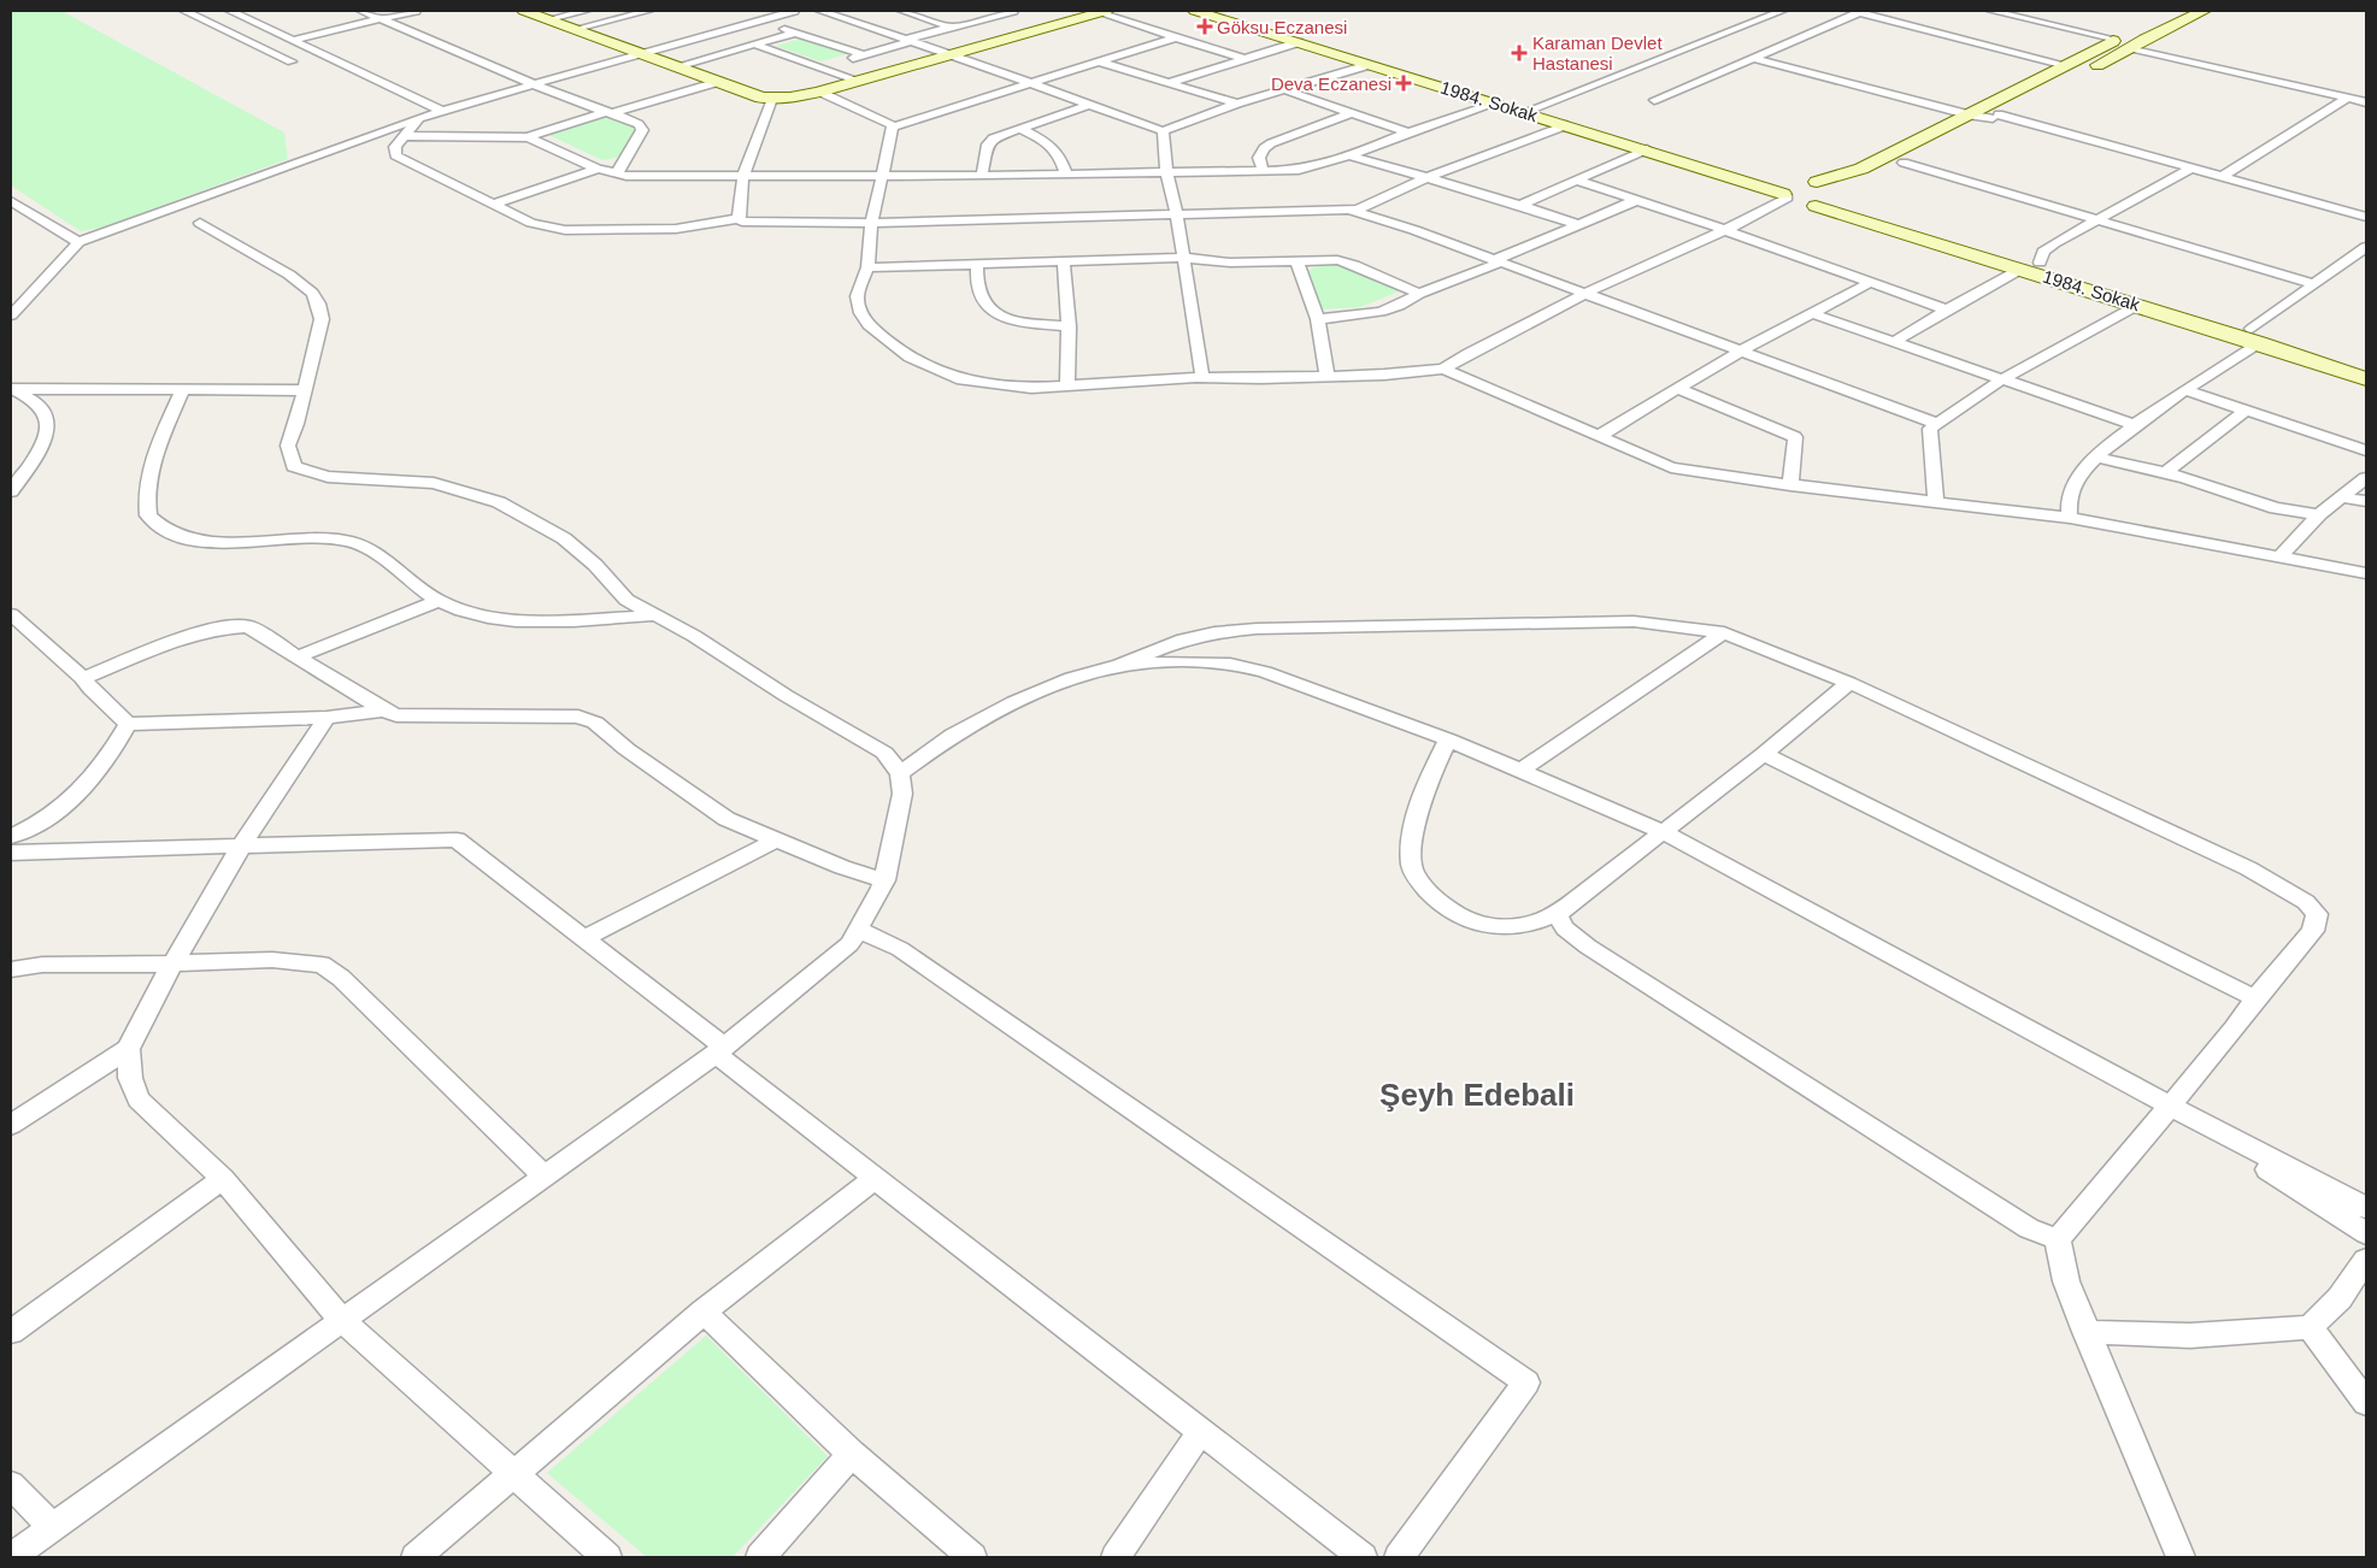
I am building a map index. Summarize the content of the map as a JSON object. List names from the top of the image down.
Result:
{
  "streets": {
    "main road": ["1984. Sokak"]
  },
  "districts": ["Şeyh Edebali"],
  "places": {
    "health": ["Göksu Eczanesi", "Karaman Devlet Hastanesi", "Deva Eczanesi"]
  }
}
